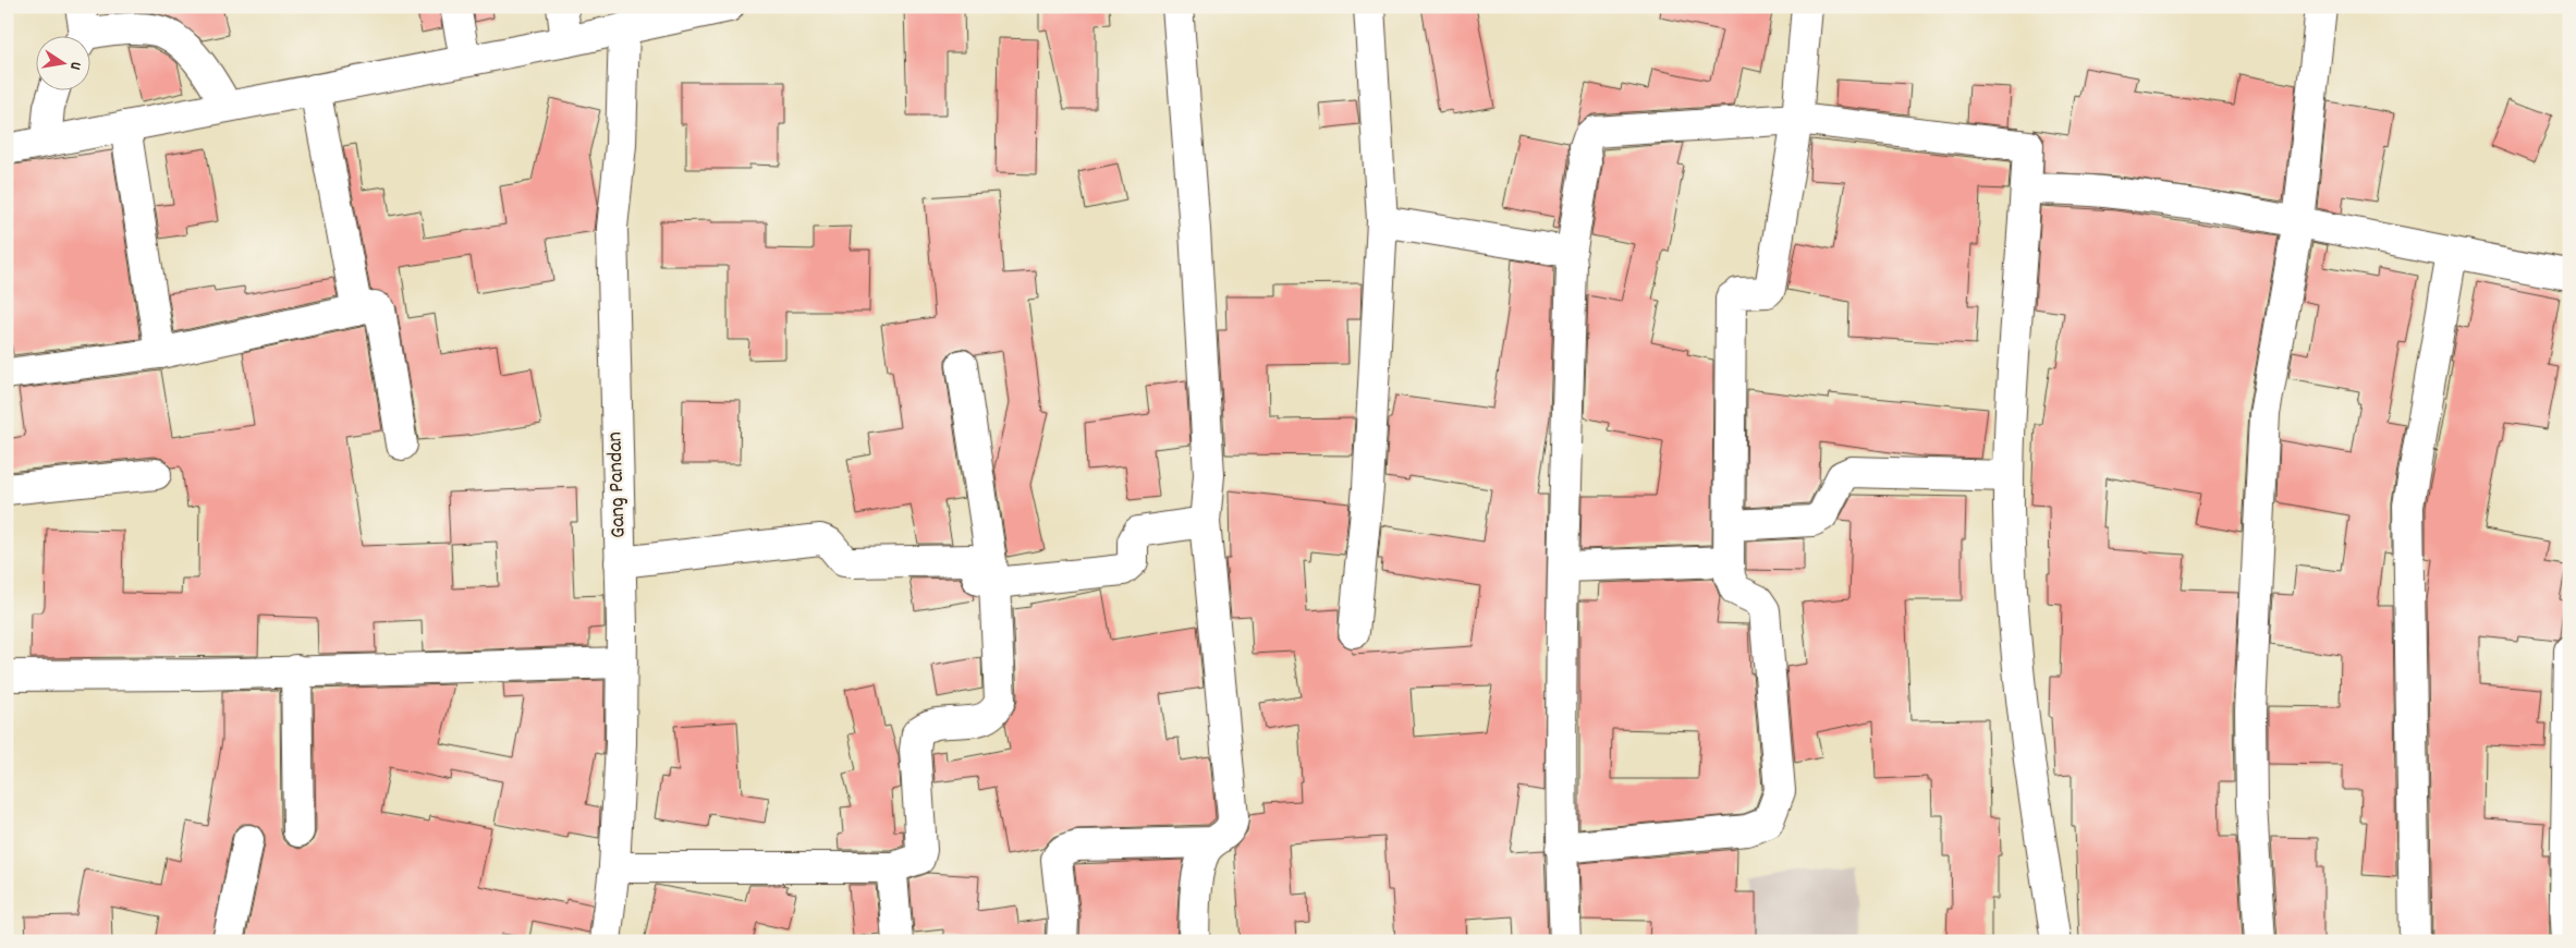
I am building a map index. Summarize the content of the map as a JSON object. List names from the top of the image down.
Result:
{
  "streets": {
    "street": ["Gang Pandan"]
  },
  "north": "right"
}
